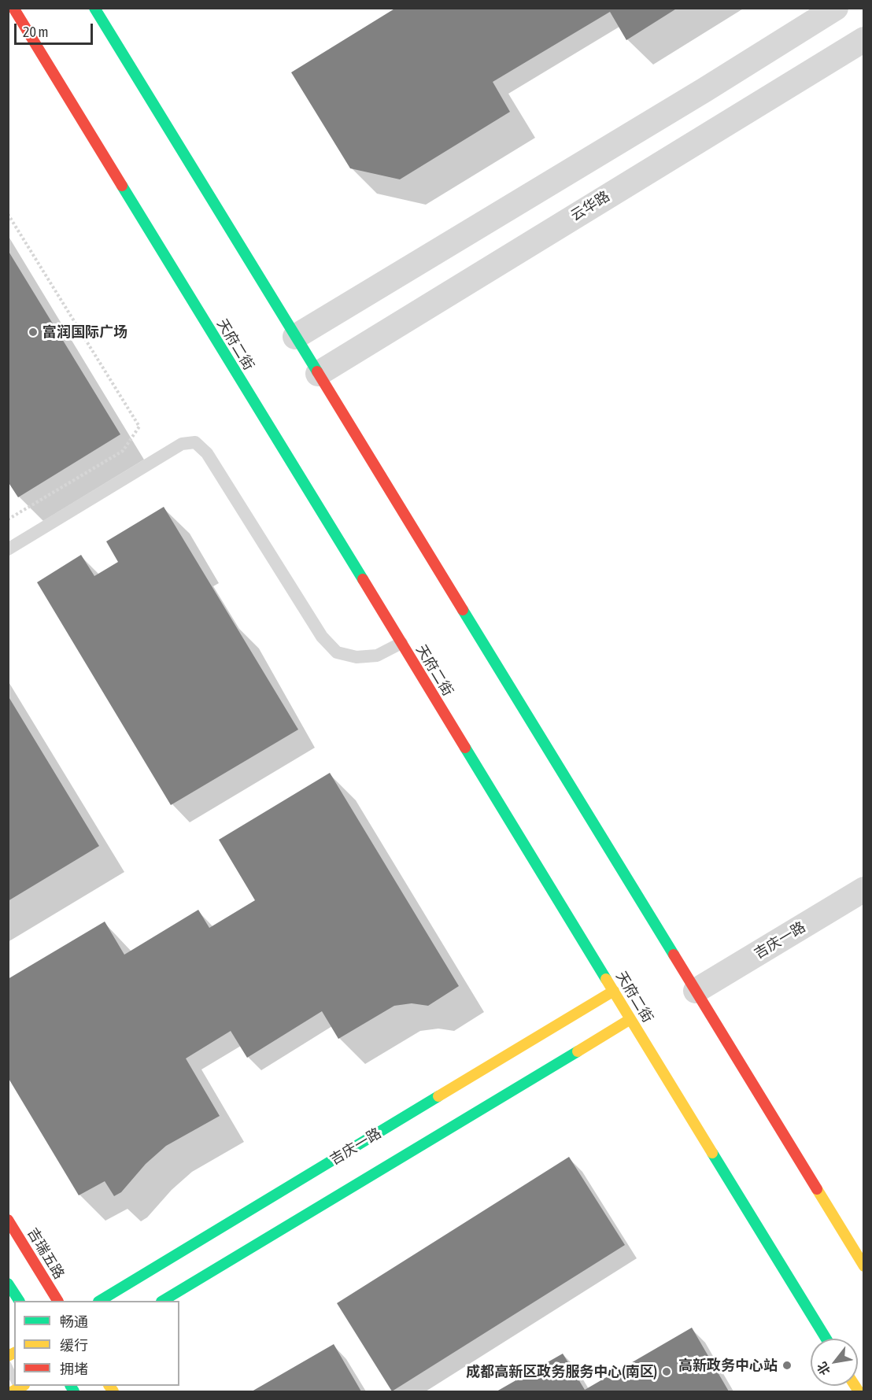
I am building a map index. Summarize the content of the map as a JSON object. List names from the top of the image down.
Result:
{
  "streets": {
    "main road": ["天府二街", "吉庆一路", "吉瑞五路"],
    "street": ["云华路"]
  },
  "crossings": [
    ["天府二街", "吉庆一路"]
  ],
  "places": ["富润国际广场", "高新政务中心站", "成都高新区政务服务中心(南区)"],
  "legend": ["畅通", "缓行", "拥堵"],
  "scale_bar": "20 m",
  "north": "bottom left"
}
